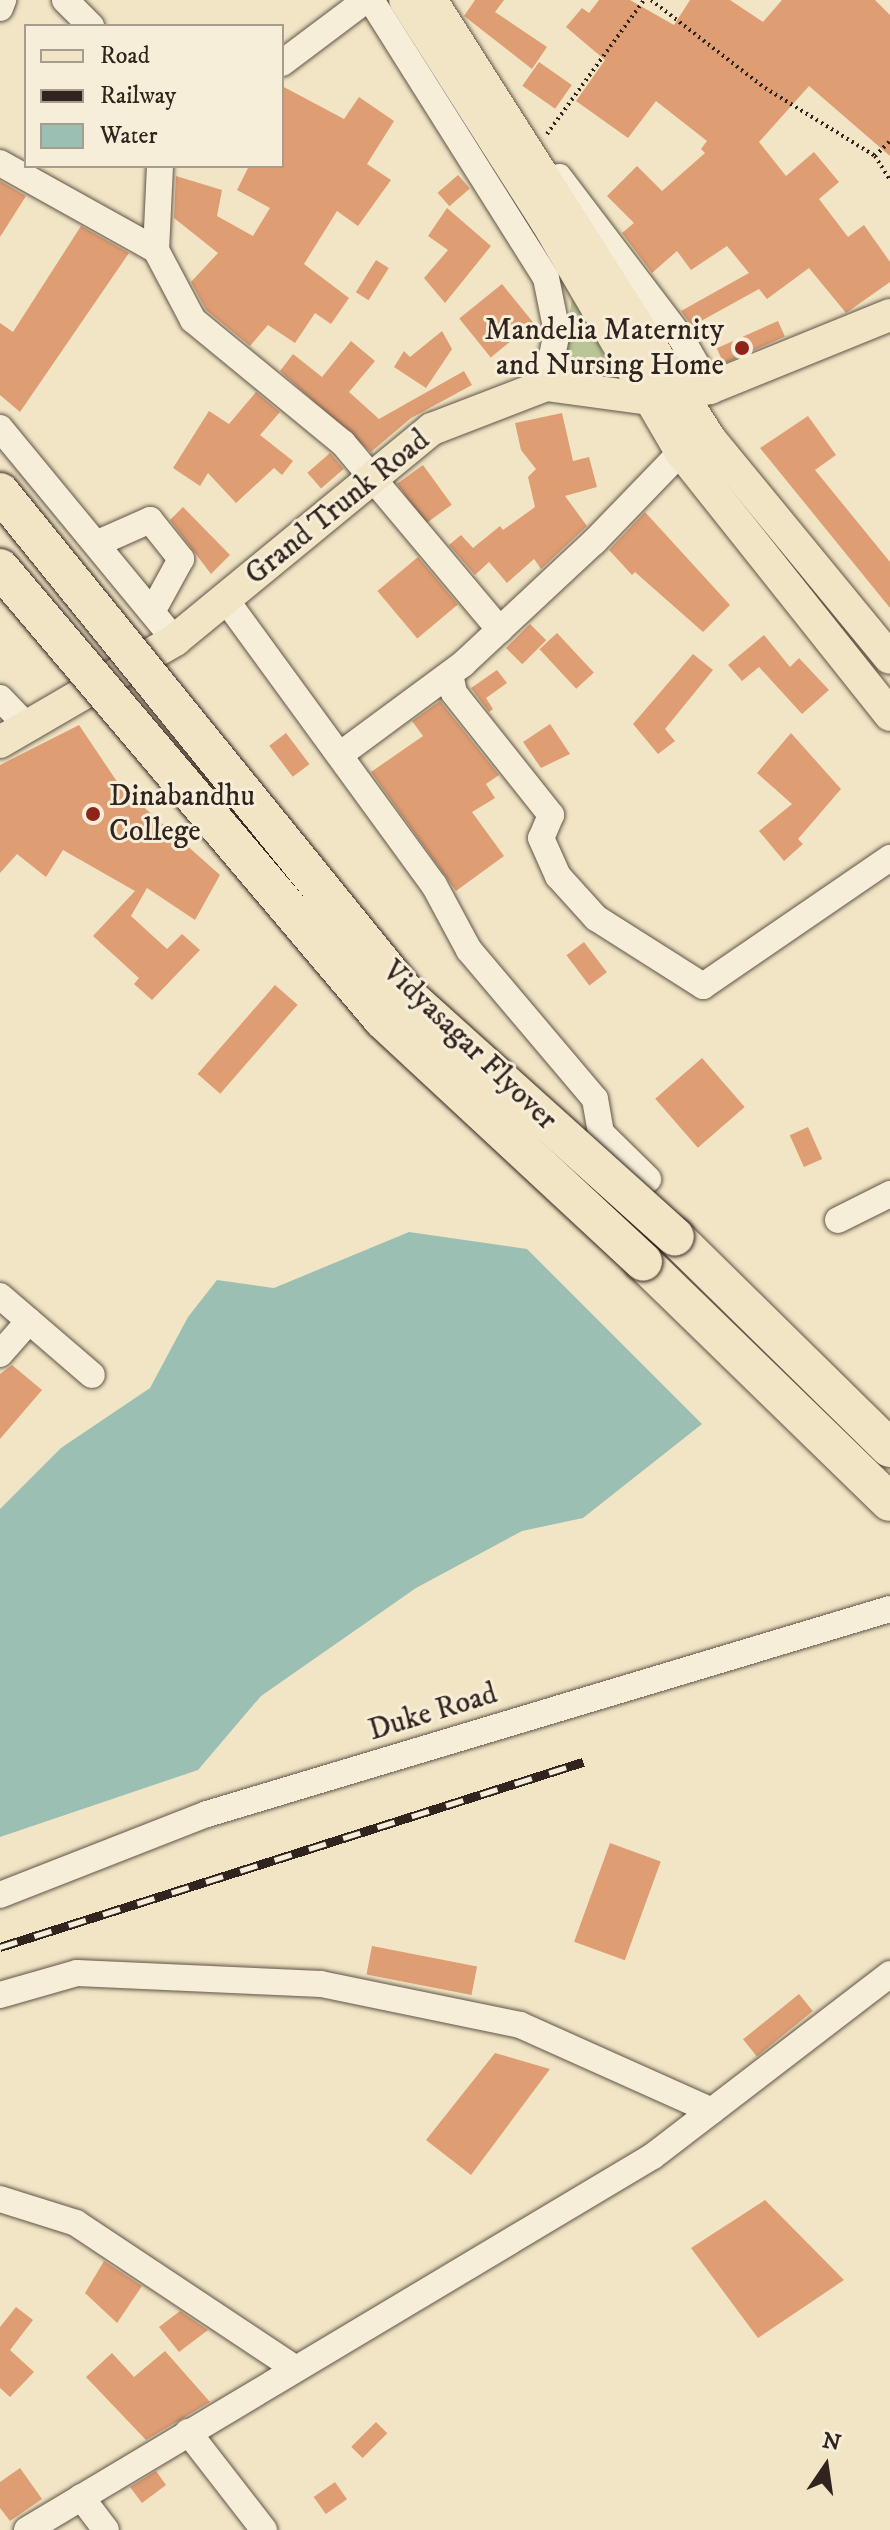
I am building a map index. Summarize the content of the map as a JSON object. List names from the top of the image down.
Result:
{
  "streets": {
    "highway": ["Vidyasagar Flyover"],
    "main road": ["Grand Trunk Road"],
    "street": ["Duke Road"]
  },
  "places": ["Mandelia Maternity and Nursing Home", "Dinabandhu College"],
  "legend": ["Road", "Railway", "Water"],
  "north": "top"
}
